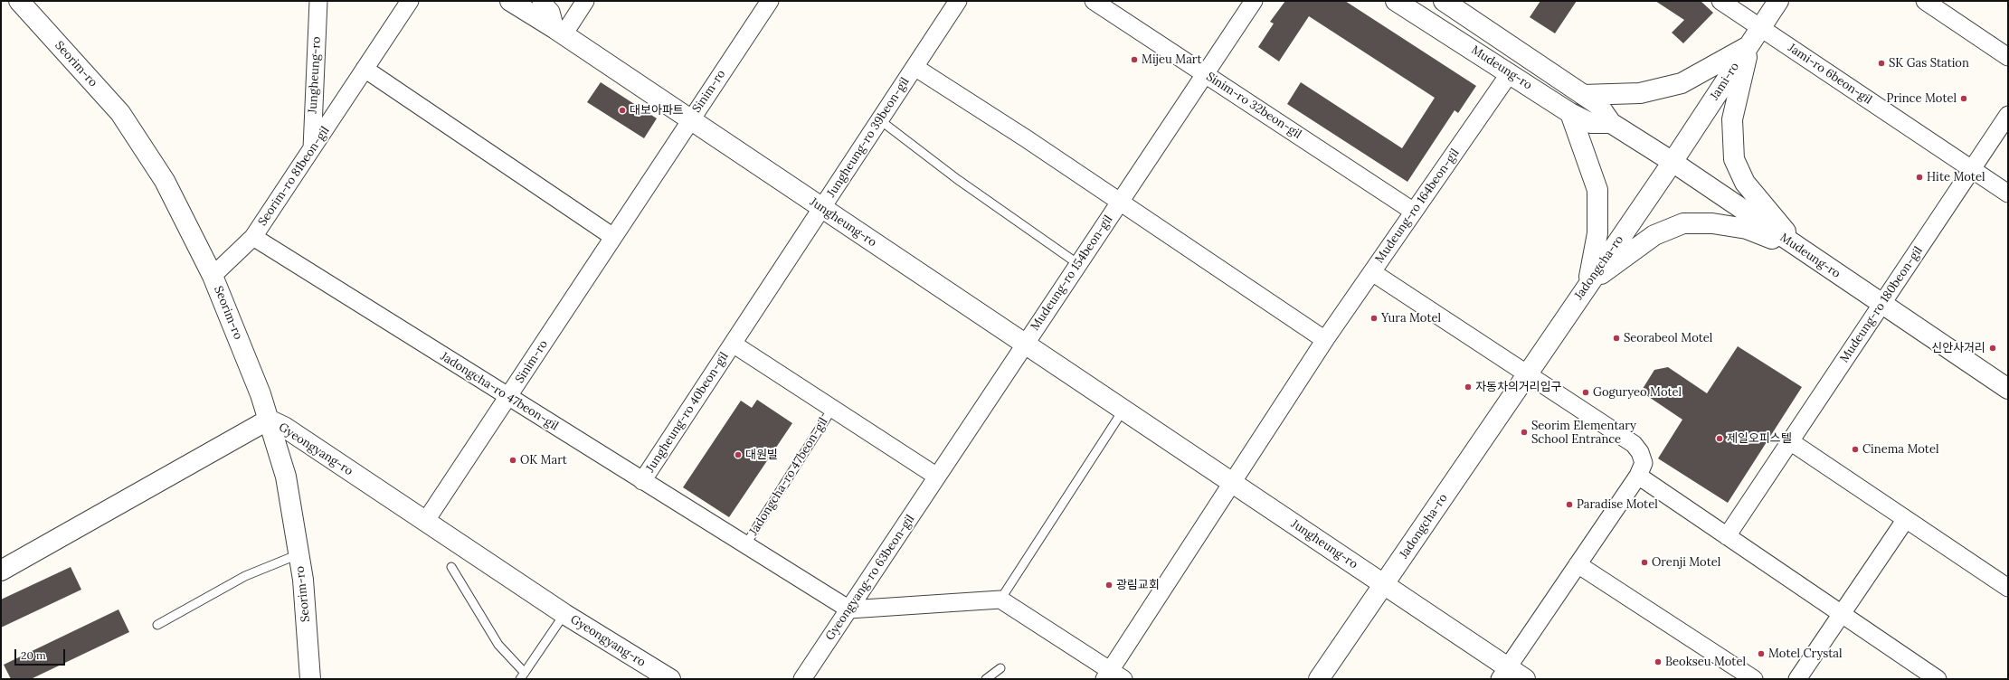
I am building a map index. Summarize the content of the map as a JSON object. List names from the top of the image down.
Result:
{
  "streets": {
    "street": [
      "Seorim-ro",
      "Mudeung-ro",
      "Jami-ro 6beon-gil",
      "Jungheung-ro",
      "Jami-ro",
      "Sinim-ro",
      "Sinim-ro 32beon-gil",
      "Jungheung-ro 39beon-gil",
      "Seorim-ro 81beon-gil",
      "Mudeung-ro 164beon-gil",
      "Jadongcha-ro",
      "Mudeung-ro 154beon-gil",
      "Mudeung-ro 180beon-gil",
      "Jadongcha-ro 47beon-gil",
      "Jungheung-ro 40beon-gil",
      "Gyeongyang-ro",
      "Gyeongyang-ro 63beon-gil"
    ]
  },
  "crossings": [
    ["Seorim-ro", "Seorim-ro 81beon-gil"],
    ["Seorim-ro", "Gyeongyang-ro"],
    ["Mudeung-ro", "Jami-ro"],
    ["Mudeung-ro", "Mudeung-ro 164beon-gil"],
    ["Mudeung-ro", "Jadongcha-ro"],
    ["Mudeung-ro", "Mudeung-ro 180beon-gil"],
    ["Jami-ro 6beon-gil", "Jami-ro"],
    ["Jami-ro 6beon-gil", "Mudeung-ro 180beon-gil"],
    ["Jungheung-ro", "Sinim-ro"],
    ["Jungheung-ro", "Jungheung-ro 39beon-gil"],
    ["Jungheung-ro", "Seorim-ro 81beon-gil"],
    ["Jungheung-ro", "Mudeung-ro 164beon-gil"],
    ["Jungheung-ro", "Jadongcha-ro"],
    ["Jungheung-ro", "Mudeung-ro 154beon-gil"],
    ["Jungheung-ro", "Jungheung-ro 40beon-gil"],
    ["Jungheung-ro", "Gyeongyang-ro 63beon-gil"],
    ["Jami-ro", "Jadongcha-ro"],
    ["Sinim-ro", "Jadongcha-ro 47beon-gil"],
    ["Sinim-ro", "Gyeongyang-ro"],
    ["Sinim-ro 32beon-gil", "Mudeung-ro 164beon-gil"],
    ["Sinim-ro 32beon-gil", "Mudeung-ro 154beon-gil"],
    ["Jungheung-ro 39beon-gil", "Mudeung-ro 154beon-gil"],
    ["Jungheung-ro 39beon-gil", "Jungheung-ro 40beon-gil"],
    ["Seorim-ro 81beon-gil", "Jadongcha-ro 47beon-gil"],
    ["Mudeung-ro 154beon-gil", "Gyeongyang-ro 63beon-gil"],
    ["Jadongcha-ro 47beon-gil", "Jungheung-ro 40beon-gil"],
    ["Jadongcha-ro 47beon-gil", "Gyeongyang-ro 63beon-gil"]
  ],
  "places": [
    "Mijeu Mart",
    "SK Gas Station",
    "Prince Motel",
    "대보아파트",
    "Hite Motel",
    "Yura Motel",
    "Seorabeol Motel",
    "신안사거리",
    "자동차의거리입구",
    "Goguryeo Motel",
    "Seorim Elementary School Entrance",
    "제일오피스텔",
    "Cinema Motel",
    "대원빌",
    "OK Mart",
    "Paradise Motel",
    "Orenji Motel",
    "광림교회",
    "Motel Crystal",
    "Beokseu Motel"
  ],
  "scale_bar": "20 m"
}
